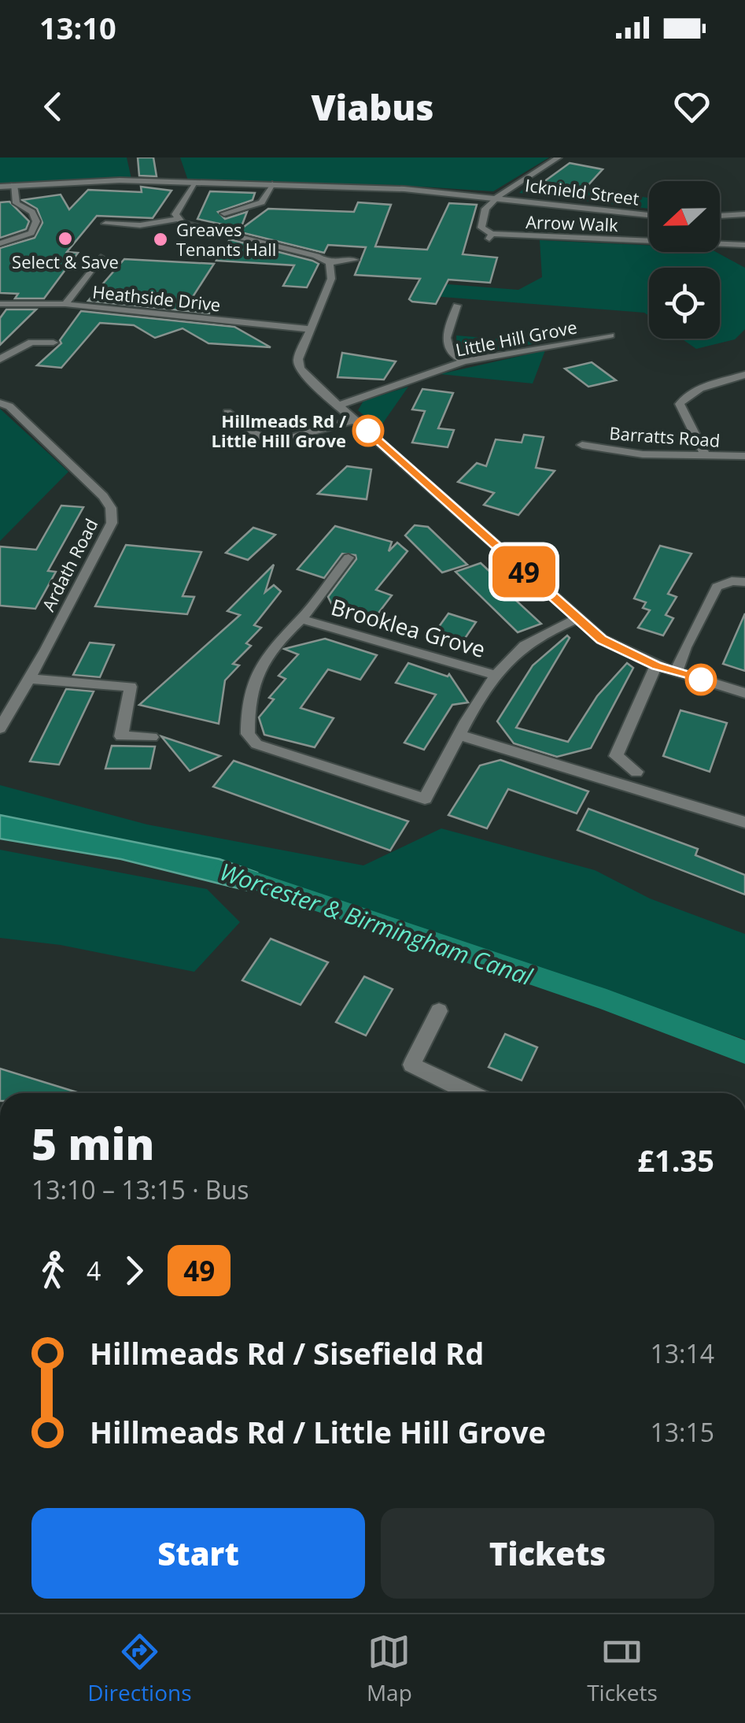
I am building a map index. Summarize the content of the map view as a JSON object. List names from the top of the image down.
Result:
{
  "streets": {
    "street": [
      "Icknield Street",
      "Arrow Walk",
      "Heathside Drive",
      "Little Hill Grove",
      "Barratts Road",
      "Ardath Road",
      "Brooklea Grove"
    ]
  },
  "crossings": [
    ["Icknield Street", "Arrow Walk"]
  ],
  "water": ["Worcester & Birmingham Canal"],
  "places": ["Select & Save", "Greaves Tenants Hall", "Hillmeads Rd / Little Hill Grove"],
  "lines": ["bus line 49"],
  "north": "left",
  "page": {
    "status": "13:10",
    "header": "Viabus",
    "on_map": "49",
    "heading": ["5 min", "13:10 – 13:15 · Bus", "£1.35"],
    "legs": ["4", "49"],
    "list": [
      {
        "name": "Hillmeads Rd / Sisefield Rd",
        "value": "13:14"
      },
      {
        "name": "Hillmeads Rd / Little Hill Grove",
        "value": "13:15"
      }
    ],
    "buttons": ["Start", "Tickets"],
    "tabs": ["Directions", "Map", "Tickets"]
  }
}
